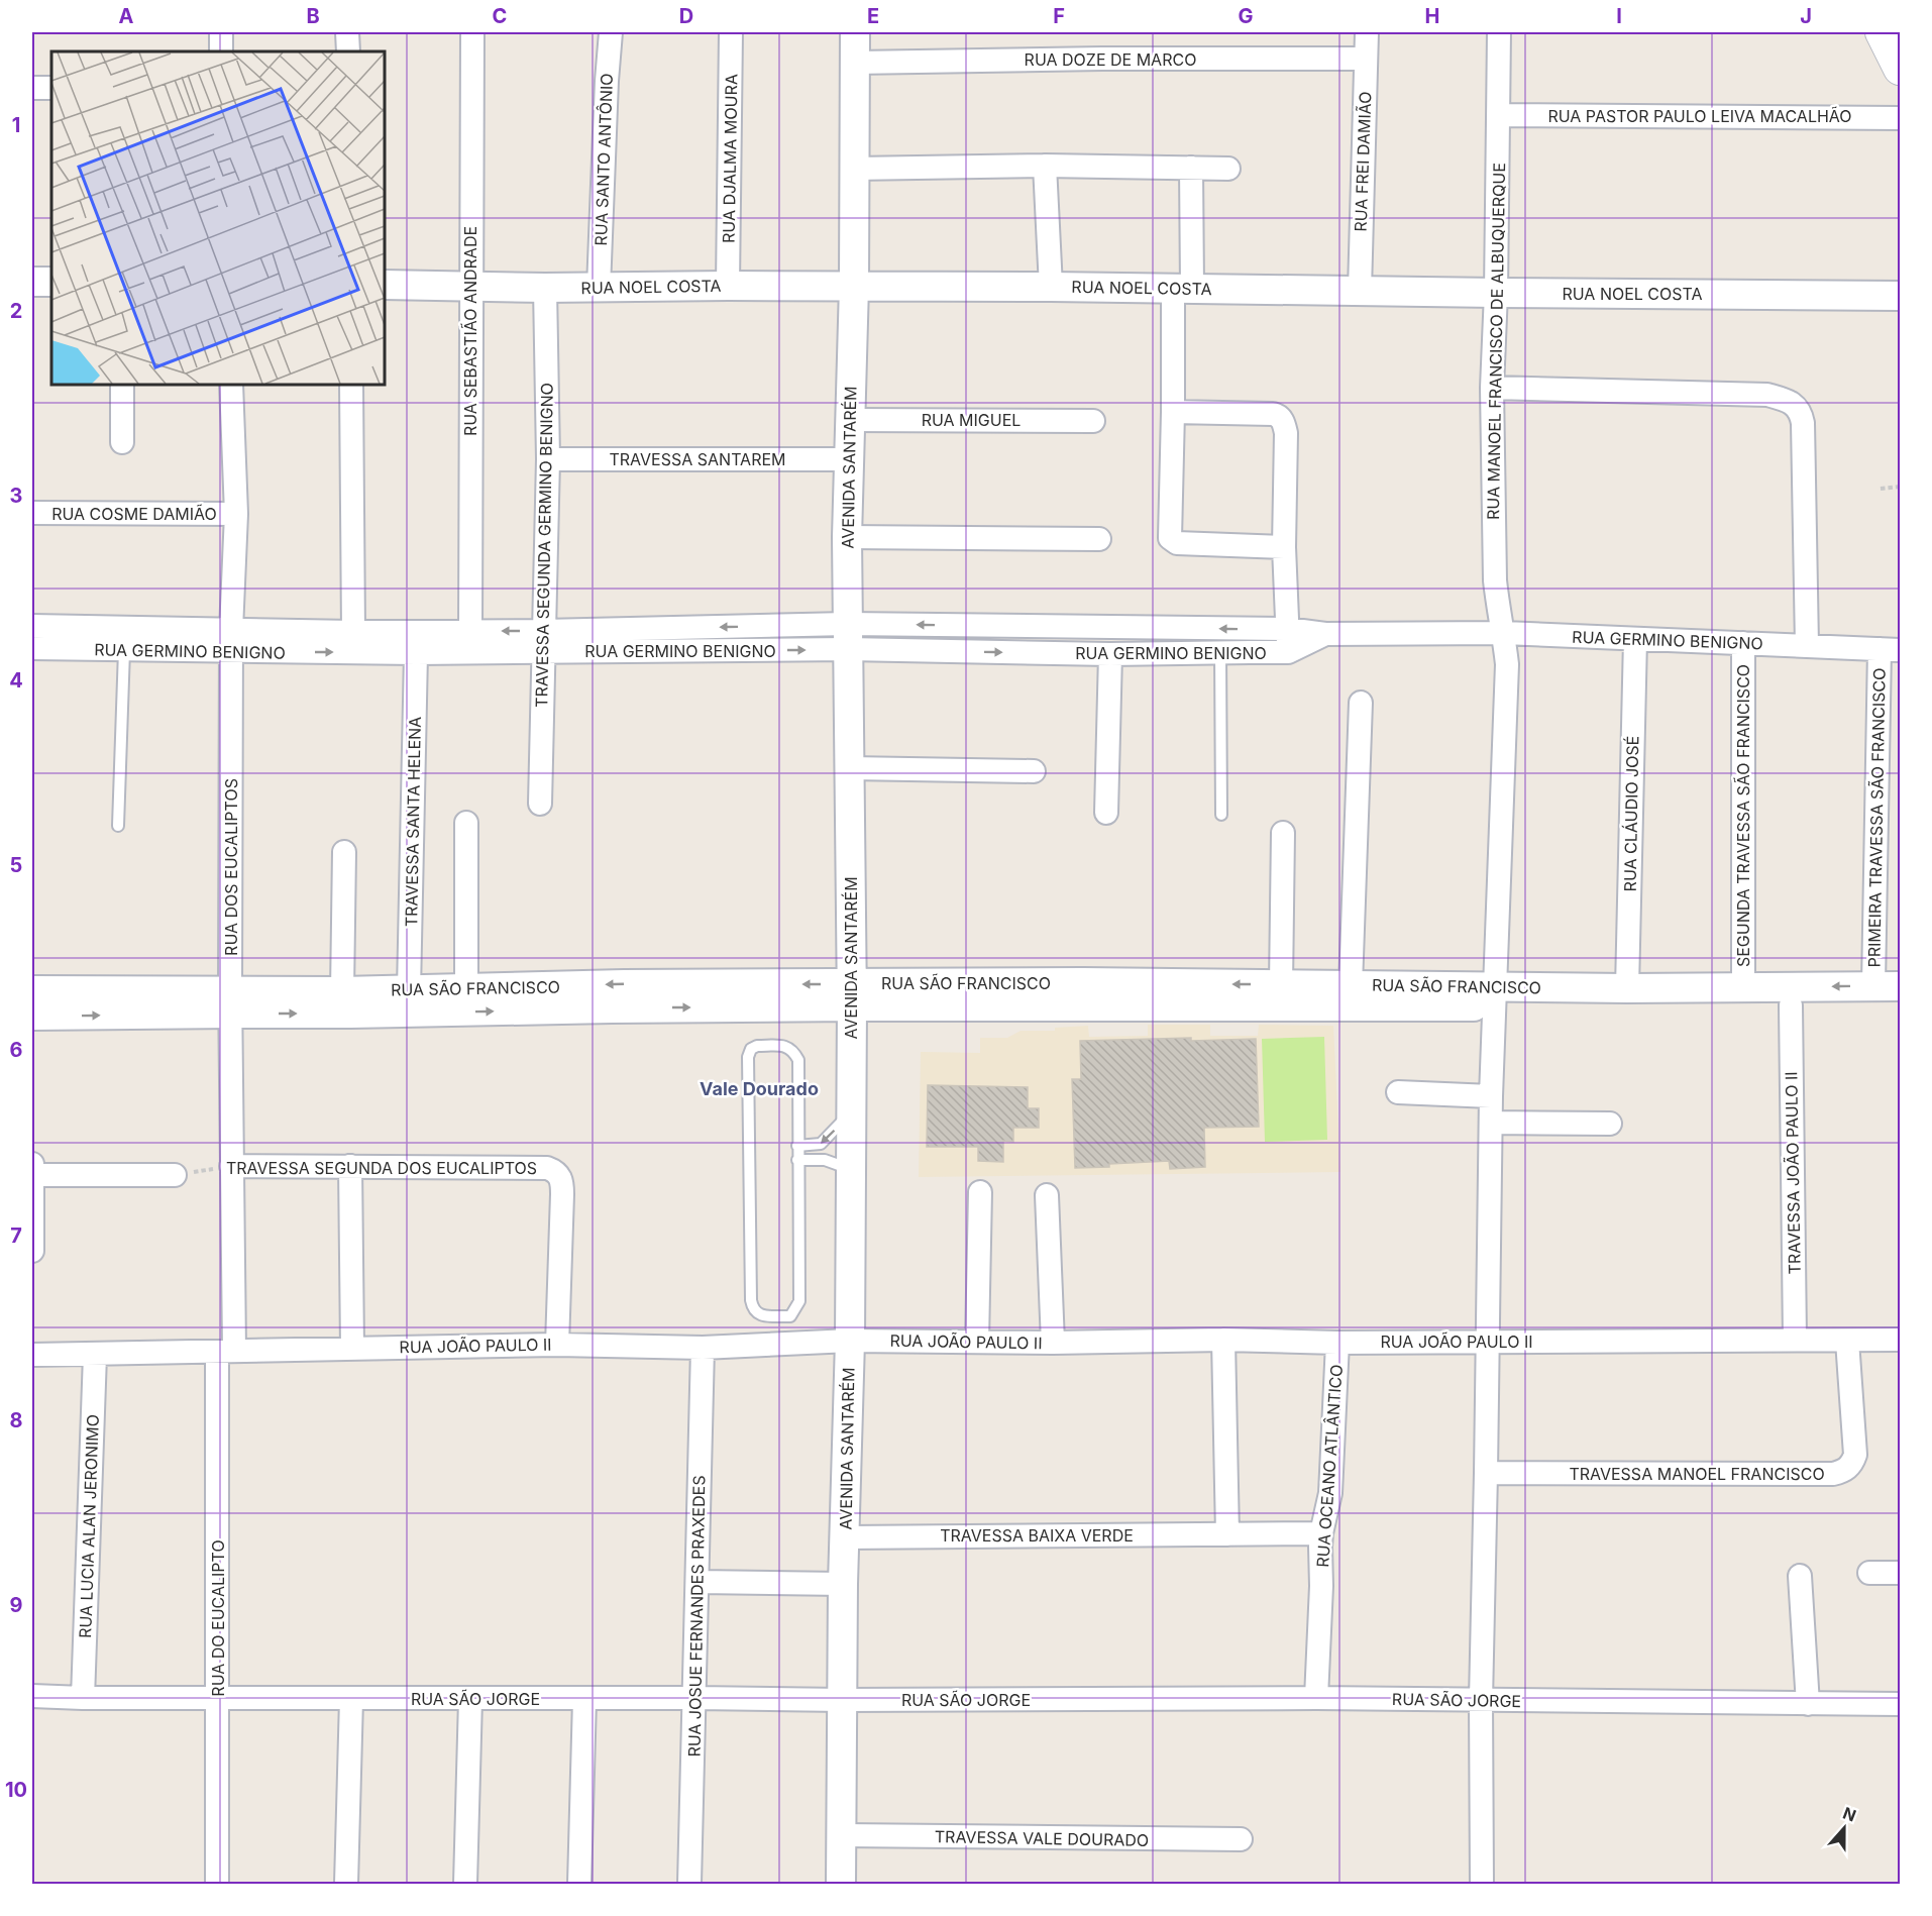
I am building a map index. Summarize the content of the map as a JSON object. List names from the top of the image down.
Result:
{
  "streets": {
    "street": [
      "RUA DOZE DE MARCO",
      "RUA PASTOR PAULO LEIVA MACALHÃO",
      "RUA DJALMA MOURA",
      "RUA SANTO ANTÔNIO",
      "RUA FREI DAMIÃO",
      "RUA NOEL COSTA",
      "RUA SEBASTIÃO ANDRADE",
      "RUA MANOEL FRANCISCO DE ALBUQUERQUE",
      "RUA MIGUEL",
      "TRAVESSA SANTAREM",
      "AVENIDA SANTARÉM",
      "RUA COSME DAMIÃO",
      "TRAVESSA SEGUNDA GERMINO BENIGNO",
      "RUA GERMINO BENIGNO",
      "RUA CLÁUDIO JOSÉ",
      "SEGUNDA TRAVESSA SÃO FRANCISCO",
      "PRIMEIRA TRAVESSA SÃO FRANCISCO",
      "TRAVESSA SANTA HELENA",
      "RUA DOS EUCALIPTOS",
      "RUA SÃO FRANCISCO",
      "TRAVESSA SEGUNDA DOS EUCALIPTOS",
      "TRAVESSA JOÃO PAULO II",
      "RUA JOÃO PAULO II",
      "RUA OCEANO ATLÂNTICO",
      "TRAVESSA MANOEL FRANCISCO",
      "RUA LUCIA ALAN JERONIMO",
      "TRAVESSA BAIXA VERDE",
      "RUA JOSUE FERNANDES PRAXEDES",
      "RUA DO EUCALIPTO",
      "RUA SÃO JORGE",
      "TRAVESSA VALE DOURADO"
    ]
  },
  "crossings": [
    ["RUA DOZE DE MARCO", "RUA FREI DAMIÃO"],
    ["RUA DOZE DE MARCO", "AVENIDA SANTARÉM"],
    ["RUA PASTOR PAULO LEIVA MACALHÃO", "RUA MANOEL FRANCISCO DE ALBUQUERQUE"],
    ["RUA DJALMA MOURA", "RUA NOEL COSTA"],
    ["RUA SANTO ANTÔNIO", "RUA NOEL COSTA"],
    ["RUA FREI DAMIÃO", "RUA NOEL COSTA"],
    ["RUA NOEL COSTA", "RUA SEBASTIÃO ANDRADE"],
    ["RUA NOEL COSTA", "RUA MANOEL FRANCISCO DE ALBUQUERQUE"],
    ["RUA NOEL COSTA", "AVENIDA SANTARÉM"],
    ["RUA NOEL COSTA", "TRAVESSA SEGUNDA GERMINO BENIGNO"],
    ["RUA SEBASTIÃO ANDRADE", "RUA GERMINO BENIGNO"],
    ["RUA MANOEL FRANCISCO DE ALBUQUERQUE", "RUA GERMINO BENIGNO"],
    ["RUA MANOEL FRANCISCO DE ALBUQUERQUE", "RUA SÃO FRANCISCO"],
    ["RUA MANOEL FRANCISCO DE ALBUQUERQUE", "RUA JOÃO PAULO II"],
    ["RUA MANOEL FRANCISCO DE ALBUQUERQUE", "TRAVESSA MANOEL FRANCISCO"],
    ["RUA MANOEL FRANCISCO DE ALBUQUERQUE", "RUA SÃO JORGE"],
    ["RUA MIGUEL", "AVENIDA SANTARÉM"],
    ["TRAVESSA SANTAREM", "AVENIDA SANTARÉM"],
    ["TRAVESSA SANTAREM", "TRAVESSA SEGUNDA GERMINO BENIGNO"],
    ["AVENIDA SANTARÉM", "RUA GERMINO BENIGNO"],
    ["AVENIDA SANTARÉM", "RUA SÃO FRANCISCO"],
    ["AVENIDA SANTARÉM", "RUA JOÃO PAULO II"],
    ["AVENIDA SANTARÉM", "TRAVESSA BAIXA VERDE"],
    ["AVENIDA SANTARÉM", "RUA SÃO JORGE"],
    ["AVENIDA SANTARÉM", "TRAVESSA VALE DOURADO"],
    ["RUA COSME DAMIÃO", "RUA DOS EUCALIPTOS"],
    ["TRAVESSA SEGUNDA GERMINO BENIGNO", "RUA GERMINO BENIGNO"],
    ["RUA GERMINO BENIGNO", "RUA CLÁUDIO JOSÉ"],
    ["RUA GERMINO BENIGNO", "SEGUNDA TRAVESSA SÃO FRANCISCO"],
    ["RUA GERMINO BENIGNO", "PRIMEIRA TRAVESSA SÃO FRANCISCO"],
    ["RUA GERMINO BENIGNO", "TRAVESSA SANTA HELENA"],
    ["RUA GERMINO BENIGNO", "RUA DOS EUCALIPTOS"],
    ["RUA CLÁUDIO JOSÉ", "RUA SÃO FRANCISCO"],
    ["SEGUNDA TRAVESSA SÃO FRANCISCO", "RUA SÃO FRANCISCO"],
    ["PRIMEIRA TRAVESSA SÃO FRANCISCO", "RUA SÃO FRANCISCO"],
    ["TRAVESSA SANTA HELENA", "RUA SÃO FRANCISCO"],
    ["RUA DOS EUCALIPTOS", "RUA SÃO FRANCISCO"],
    ["RUA DOS EUCALIPTOS", "TRAVESSA SEGUNDA DOS EUCALIPTOS"],
    ["RUA DOS EUCALIPTOS", "RUA JOÃO PAULO II"],
    ["RUA DOS EUCALIPTOS", "RUA DO EUCALIPTO"],
    ["RUA SÃO FRANCISCO", "TRAVESSA JOÃO PAULO II"],
    ["TRAVESSA SEGUNDA DOS EUCALIPTOS", "RUA JOÃO PAULO II"],
    ["TRAVESSA JOÃO PAULO II", "RUA JOÃO PAULO II"],
    ["RUA JOÃO PAULO II", "RUA OCEANO ATLÂNTICO"],
    ["RUA JOÃO PAULO II", "TRAVESSA MANOEL FRANCISCO"],
    ["RUA JOÃO PAULO II", "RUA LUCIA ALAN JERONIMO"],
    ["RUA JOÃO PAULO II", "RUA JOSUE FERNANDES PRAXEDES"],
    ["RUA JOÃO PAULO II", "RUA DO EUCALIPTO"],
    ["RUA OCEANO ATLÂNTICO", "TRAVESSA BAIXA VERDE"],
    ["RUA OCEANO ATLÂNTICO", "RUA SÃO JORGE"],
    ["RUA LUCIA ALAN JERONIMO", "RUA SÃO JORGE"],
    ["RUA JOSUE FERNANDES PRAXEDES", "RUA SÃO JORGE"],
    ["RUA DO EUCALIPTO", "RUA SÃO JORGE"]
  ],
  "districts": ["Vale Dourado"],
  "north": "top",
  "grid": {
    "columns": [
      "A",
      "B",
      "C",
      "D",
      "E",
      "F",
      "G",
      "H",
      "I",
      "J"
    ],
    "rows": [
      "1",
      "2",
      "3",
      "4",
      "5",
      "6",
      "7",
      "8",
      "9",
      "10"
    ]
  }
}
